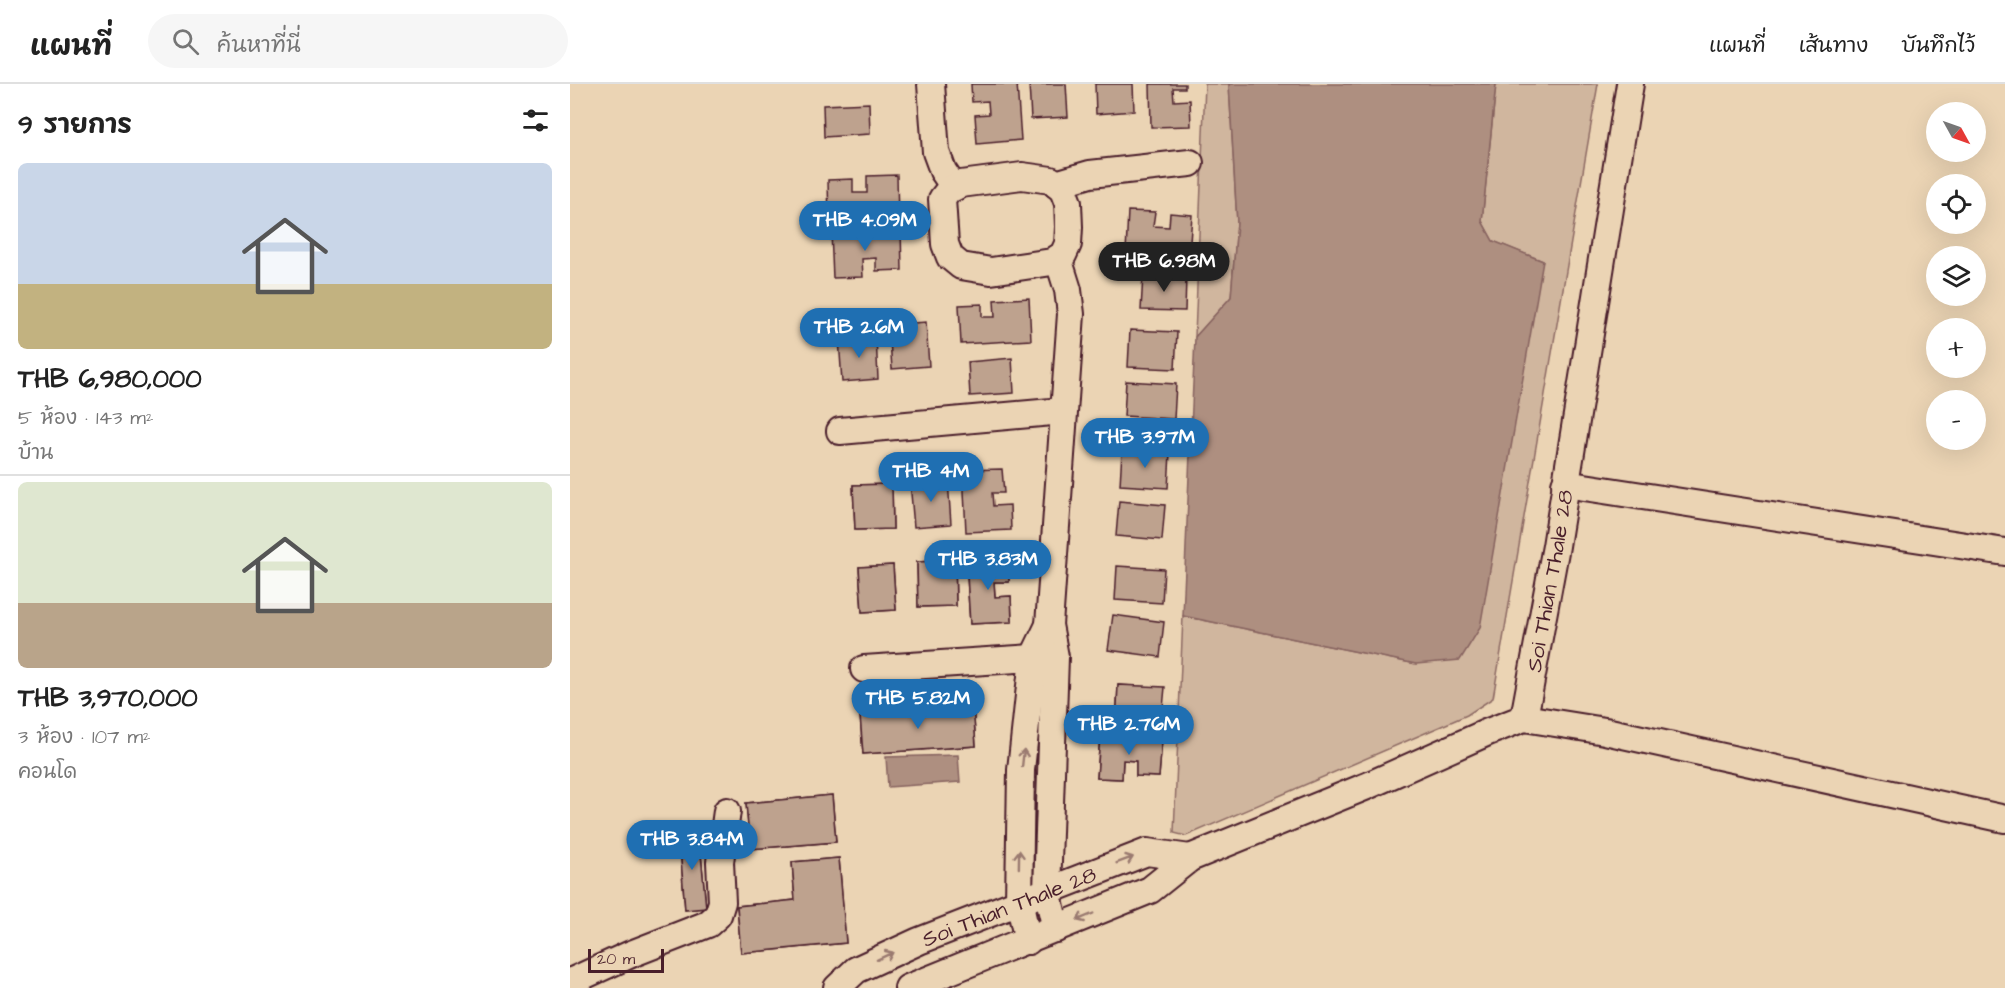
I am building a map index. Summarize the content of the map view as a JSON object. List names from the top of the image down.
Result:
{
  "streets": {
    "street": ["Soi Thian Thale 28"]
  },
  "scale_bar": "20 m",
  "north": "bottom right",
  "page": {
    "header": "แผนที่",
    "search": "ค้นหาที่นี่",
    "nav": ["แผนที่", "เส้นทาง", "บันทึกไว้"],
    "heading": "9 รายการ",
    "map_buttons": ["+", "−"],
    "list": [
      {
        "name": "THB 6,980,000",
        "note": "5 ห้อง · 143 m² · บ้าน"
      },
      {
        "name": "THB 3,970,000",
        "note": "3 ห้อง · 107 m² · คอนโด"
      }
    ],
    "price": [
      "THB 4.09M",
      "THB 6.98M",
      "THB 2.6M",
      "THB 3.97M",
      "THB 4M",
      "THB 3.83M",
      "THB 5.82M",
      "THB 2.76M",
      "THB 3.84M"
    ],
    "scale": "20 m"
  }
}
